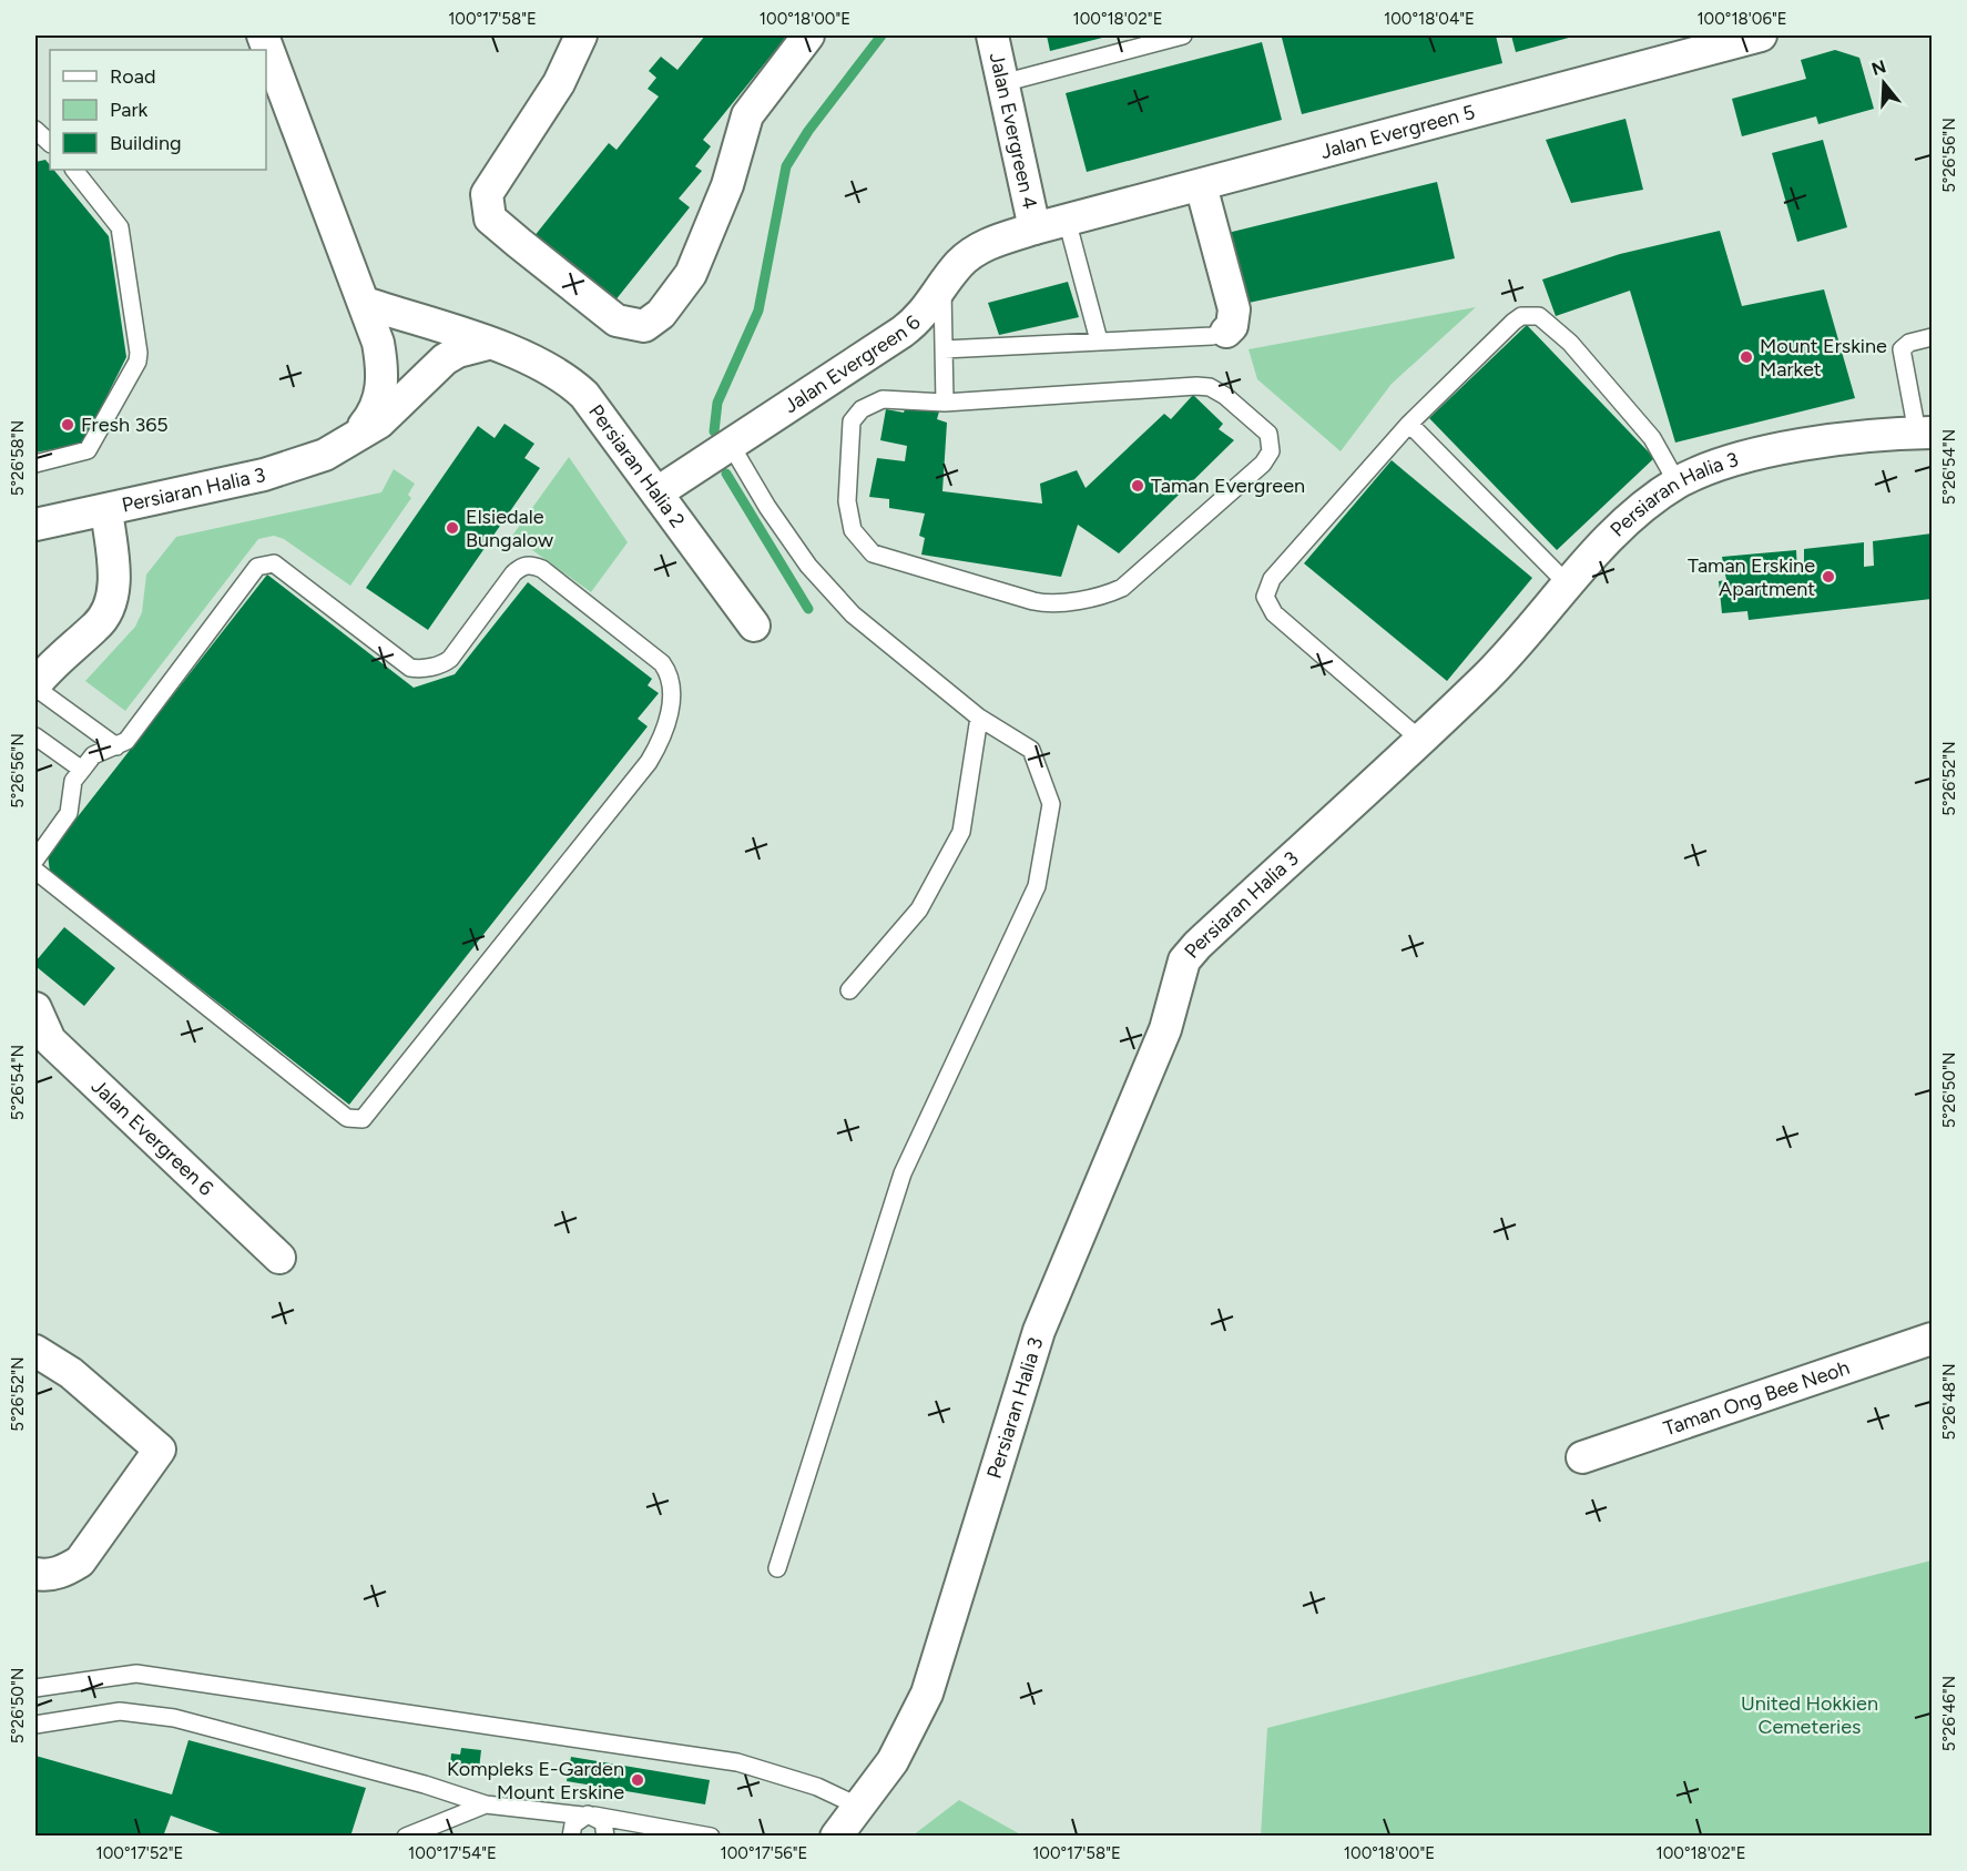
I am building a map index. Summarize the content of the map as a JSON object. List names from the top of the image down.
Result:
{
  "streets": {
    "street": [
      "Jalan Evergreen 4",
      "Jalan Evergreen 5",
      "Jalan Evergreen 6",
      "Persiaran Halia 2",
      "Persiaran Halia 3",
      "Taman Ong Bee Neoh"
    ]
  },
  "crossings": [
    ["Jalan Evergreen 4", "Jalan Evergreen 5"],
    ["Jalan Evergreen 4", "Jalan Evergreen 6"],
    ["Jalan Evergreen 5", "Jalan Evergreen 6"],
    ["Jalan Evergreen 6", "Persiaran Halia 2"]
  ],
  "parks": ["United Hokkien Cemeteries"],
  "places": [
    "Mount Erskine Market",
    "Fresh 365",
    "Taman Evergreen",
    "Elsiedale Bungalow",
    "Taman Erskine Apartment",
    "Kompleks E-Garden Mount Erskine"
  ],
  "legend": ["Road", "Park", "Building"],
  "north": "top",
  "coordinates": [
    "100°17'58\"E",
    "100°18'00\"E",
    "100°18'02\"E",
    "100°18'04\"E",
    "100°18'06\"E",
    "5°26'56\"N",
    "5°26'58\"N",
    "5°26'54\"N",
    "5°26'52\"N",
    "5°26'50\"N",
    "5°26'48\"N",
    "5°26'46\"N",
    "100°17'52\"E",
    "100°17'54\"E",
    "100°17'56\"E"
  ]
}
